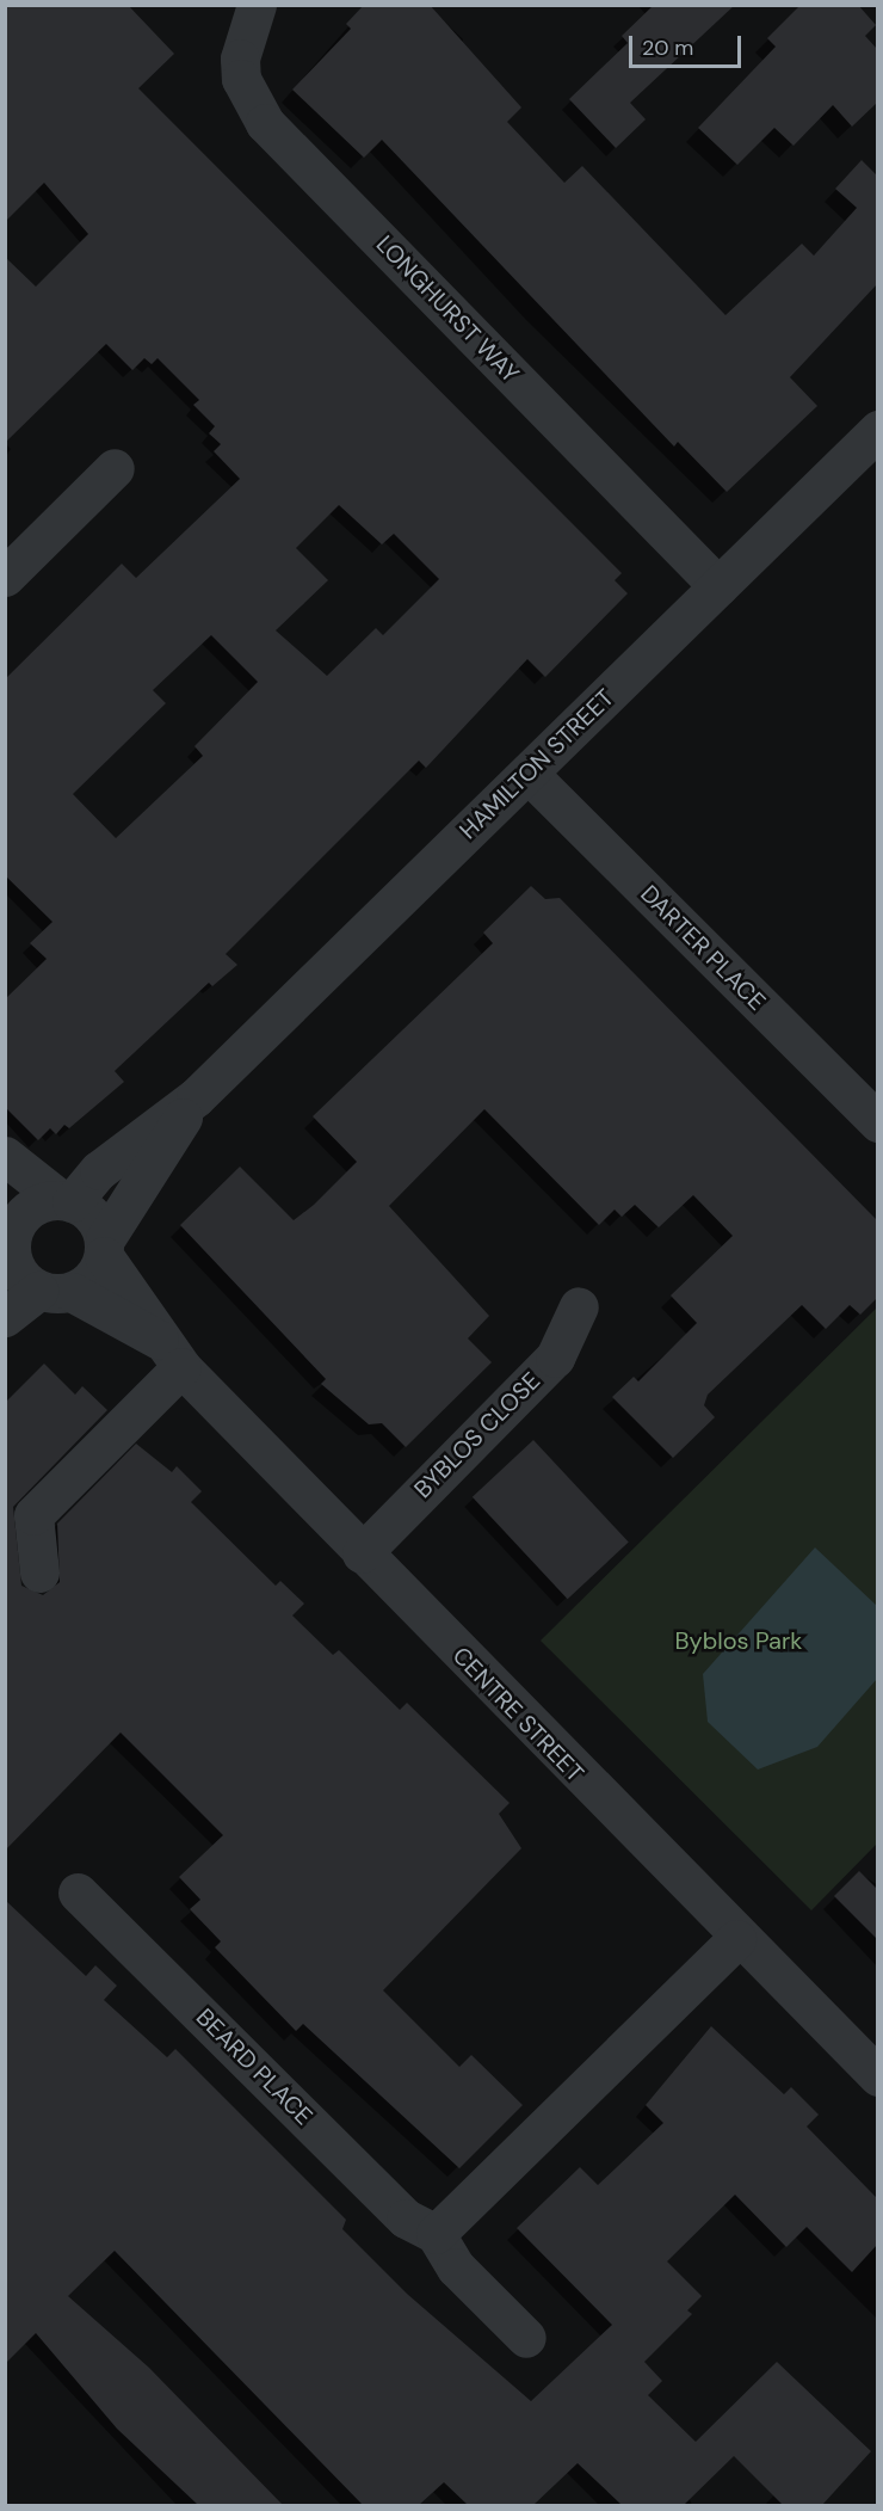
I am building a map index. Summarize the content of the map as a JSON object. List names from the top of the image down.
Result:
{
  "streets": {
    "street": [
      "LONGHURST WAY",
      "HAMILTON STREET",
      "DARTER PLACE",
      "BYBLOS CLOSE",
      "CENTRE STREET",
      "BEARD PLACE"
    ]
  },
  "crossings": [
    ["LONGHURST WAY", "HAMILTON STREET"],
    ["HAMILTON STREET", "DARTER PLACE"],
    ["HAMILTON STREET", "CENTRE STREET"],
    ["BYBLOS CLOSE", "CENTRE STREET"]
  ],
  "parks": ["Byblos Park"],
  "scale_bar": "20 m"
}
